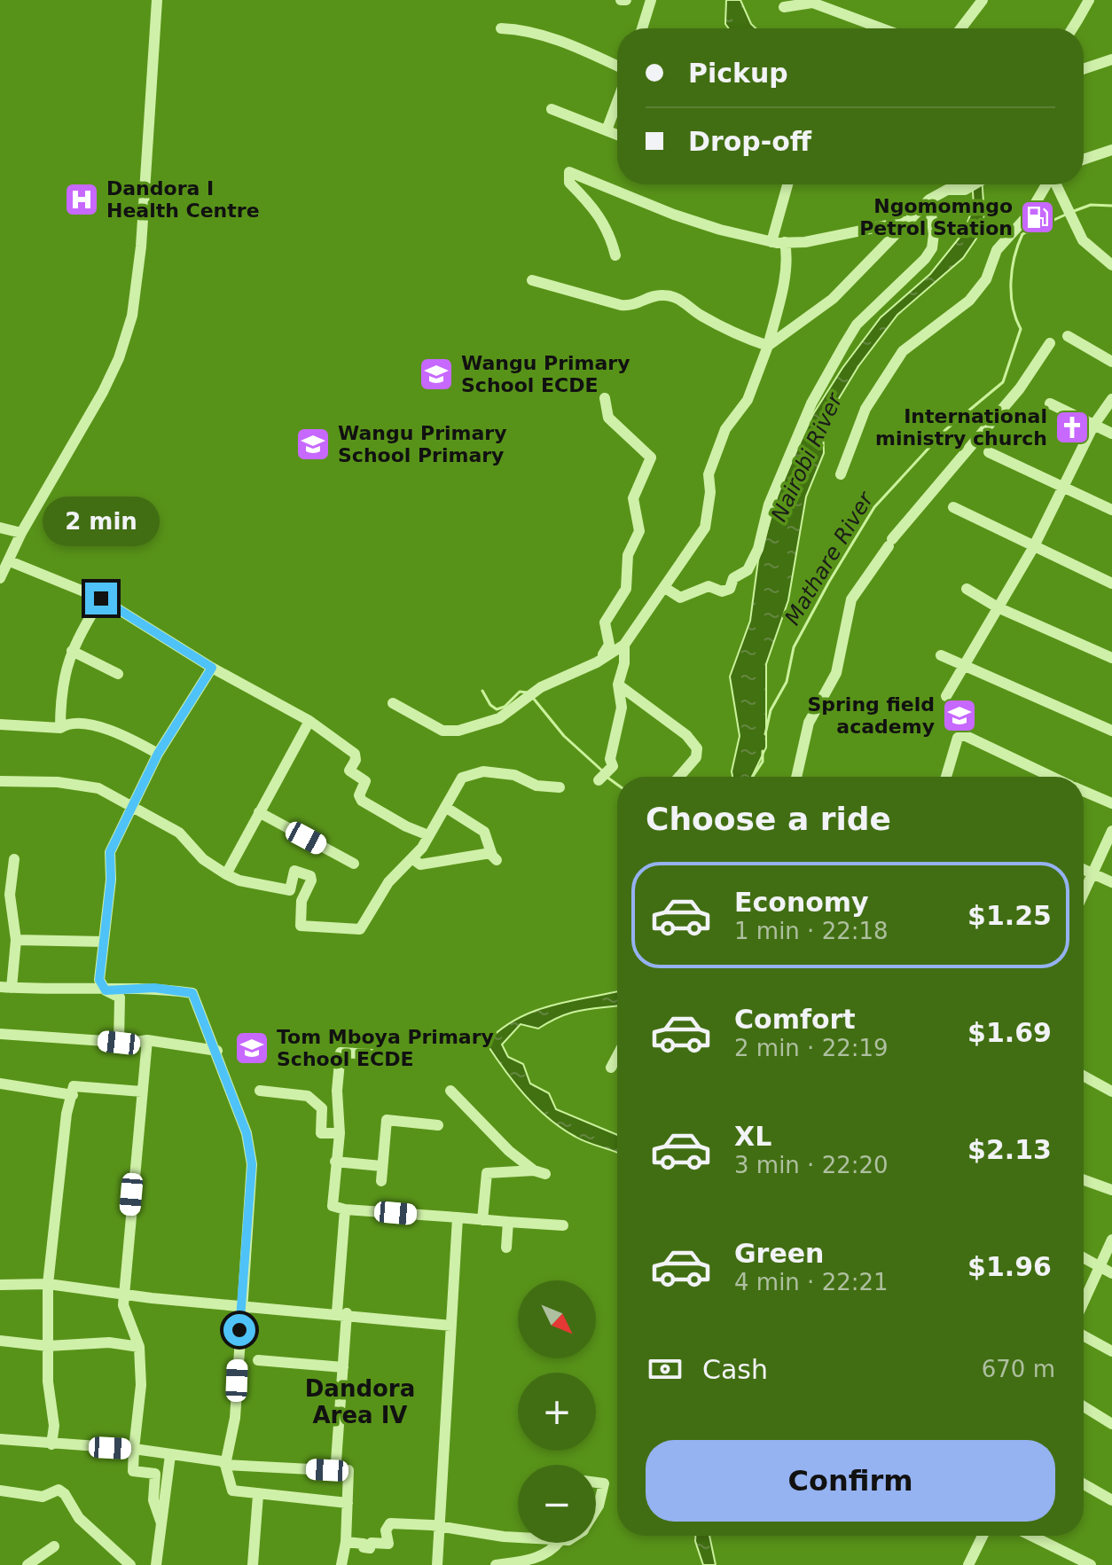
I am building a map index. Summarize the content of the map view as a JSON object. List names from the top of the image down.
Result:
{
  "districts": ["Dandora Area IV"],
  "water": ["Nairobi River", "Mathare River"],
  "places": {
    "hospital": ["Dandora I Health Centre"],
    "fuel station": ["Ngomomngo Petrol Station"],
    "school or university": [
      "Wangu Primary School ECDE",
      "Wangu Primary School Primary",
      "Spring field academy",
      "Tom Mboya Primary School ECDE"
    ],
    "church": ["International ministry church"]
  },
  "north": "bottom right",
  "page": {
    "banner": ["Pickup", "Drop-off"],
    "bubble": "2 min",
    "heading": "Choose a ride",
    "list": [
      {
        "name": "Economy",
        "note": "1 min · 22:18",
        "value": "$1.25"
      },
      {
        "name": "Comfort",
        "note": "2 min · 22:19",
        "value": "$1.69"
      },
      {
        "name": "XL",
        "note": "3 min · 22:20",
        "value": "$2.13"
      },
      {
        "name": "Green",
        "note": "4 min · 22:21",
        "value": "$1.96"
      }
    ],
    "map_buttons": ["+", "−"],
    "pay": ["Cash", "670 m"],
    "buttons": "Confirm"
  }
}
